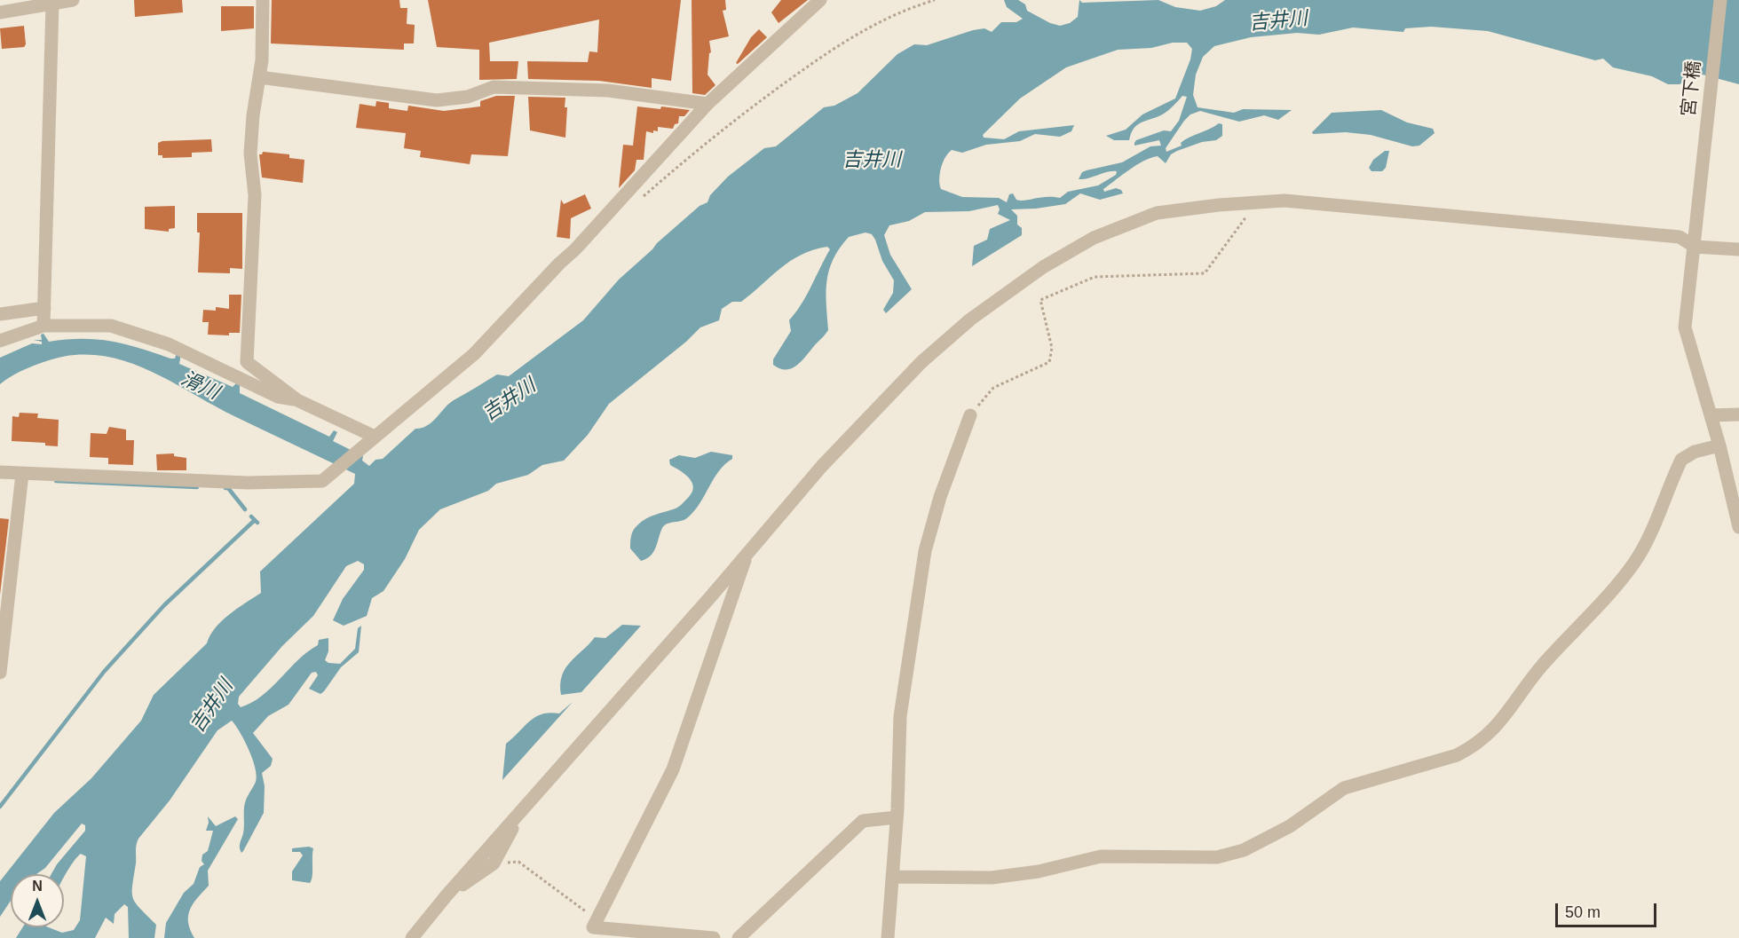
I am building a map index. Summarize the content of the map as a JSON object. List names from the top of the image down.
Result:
{
  "streets": {
    "street": ["宮下橋"]
  },
  "water": ["吉井川", "滑川"],
  "scale_bar": "50 m",
  "north": "top"
}
